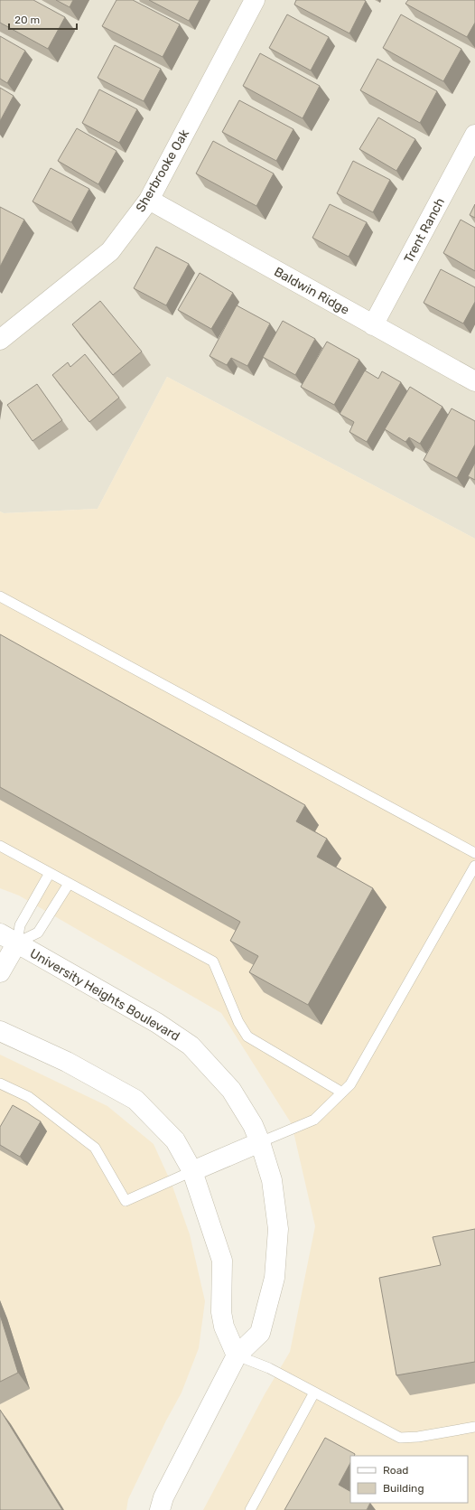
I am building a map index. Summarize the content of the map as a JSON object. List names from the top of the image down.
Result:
{
  "streets": {
    "street": [
      "Sherbrooke Oak",
      "Trent Ranch",
      "Baldwin Ridge",
      "University Heights Boulevard"
    ]
  },
  "crossings": [
    ["Sherbrooke Oak", "Baldwin Ridge"],
    ["Trent Ranch", "Baldwin Ridge"]
  ],
  "legend": ["Road", "Building"],
  "scale_bar": "20 m"
}
